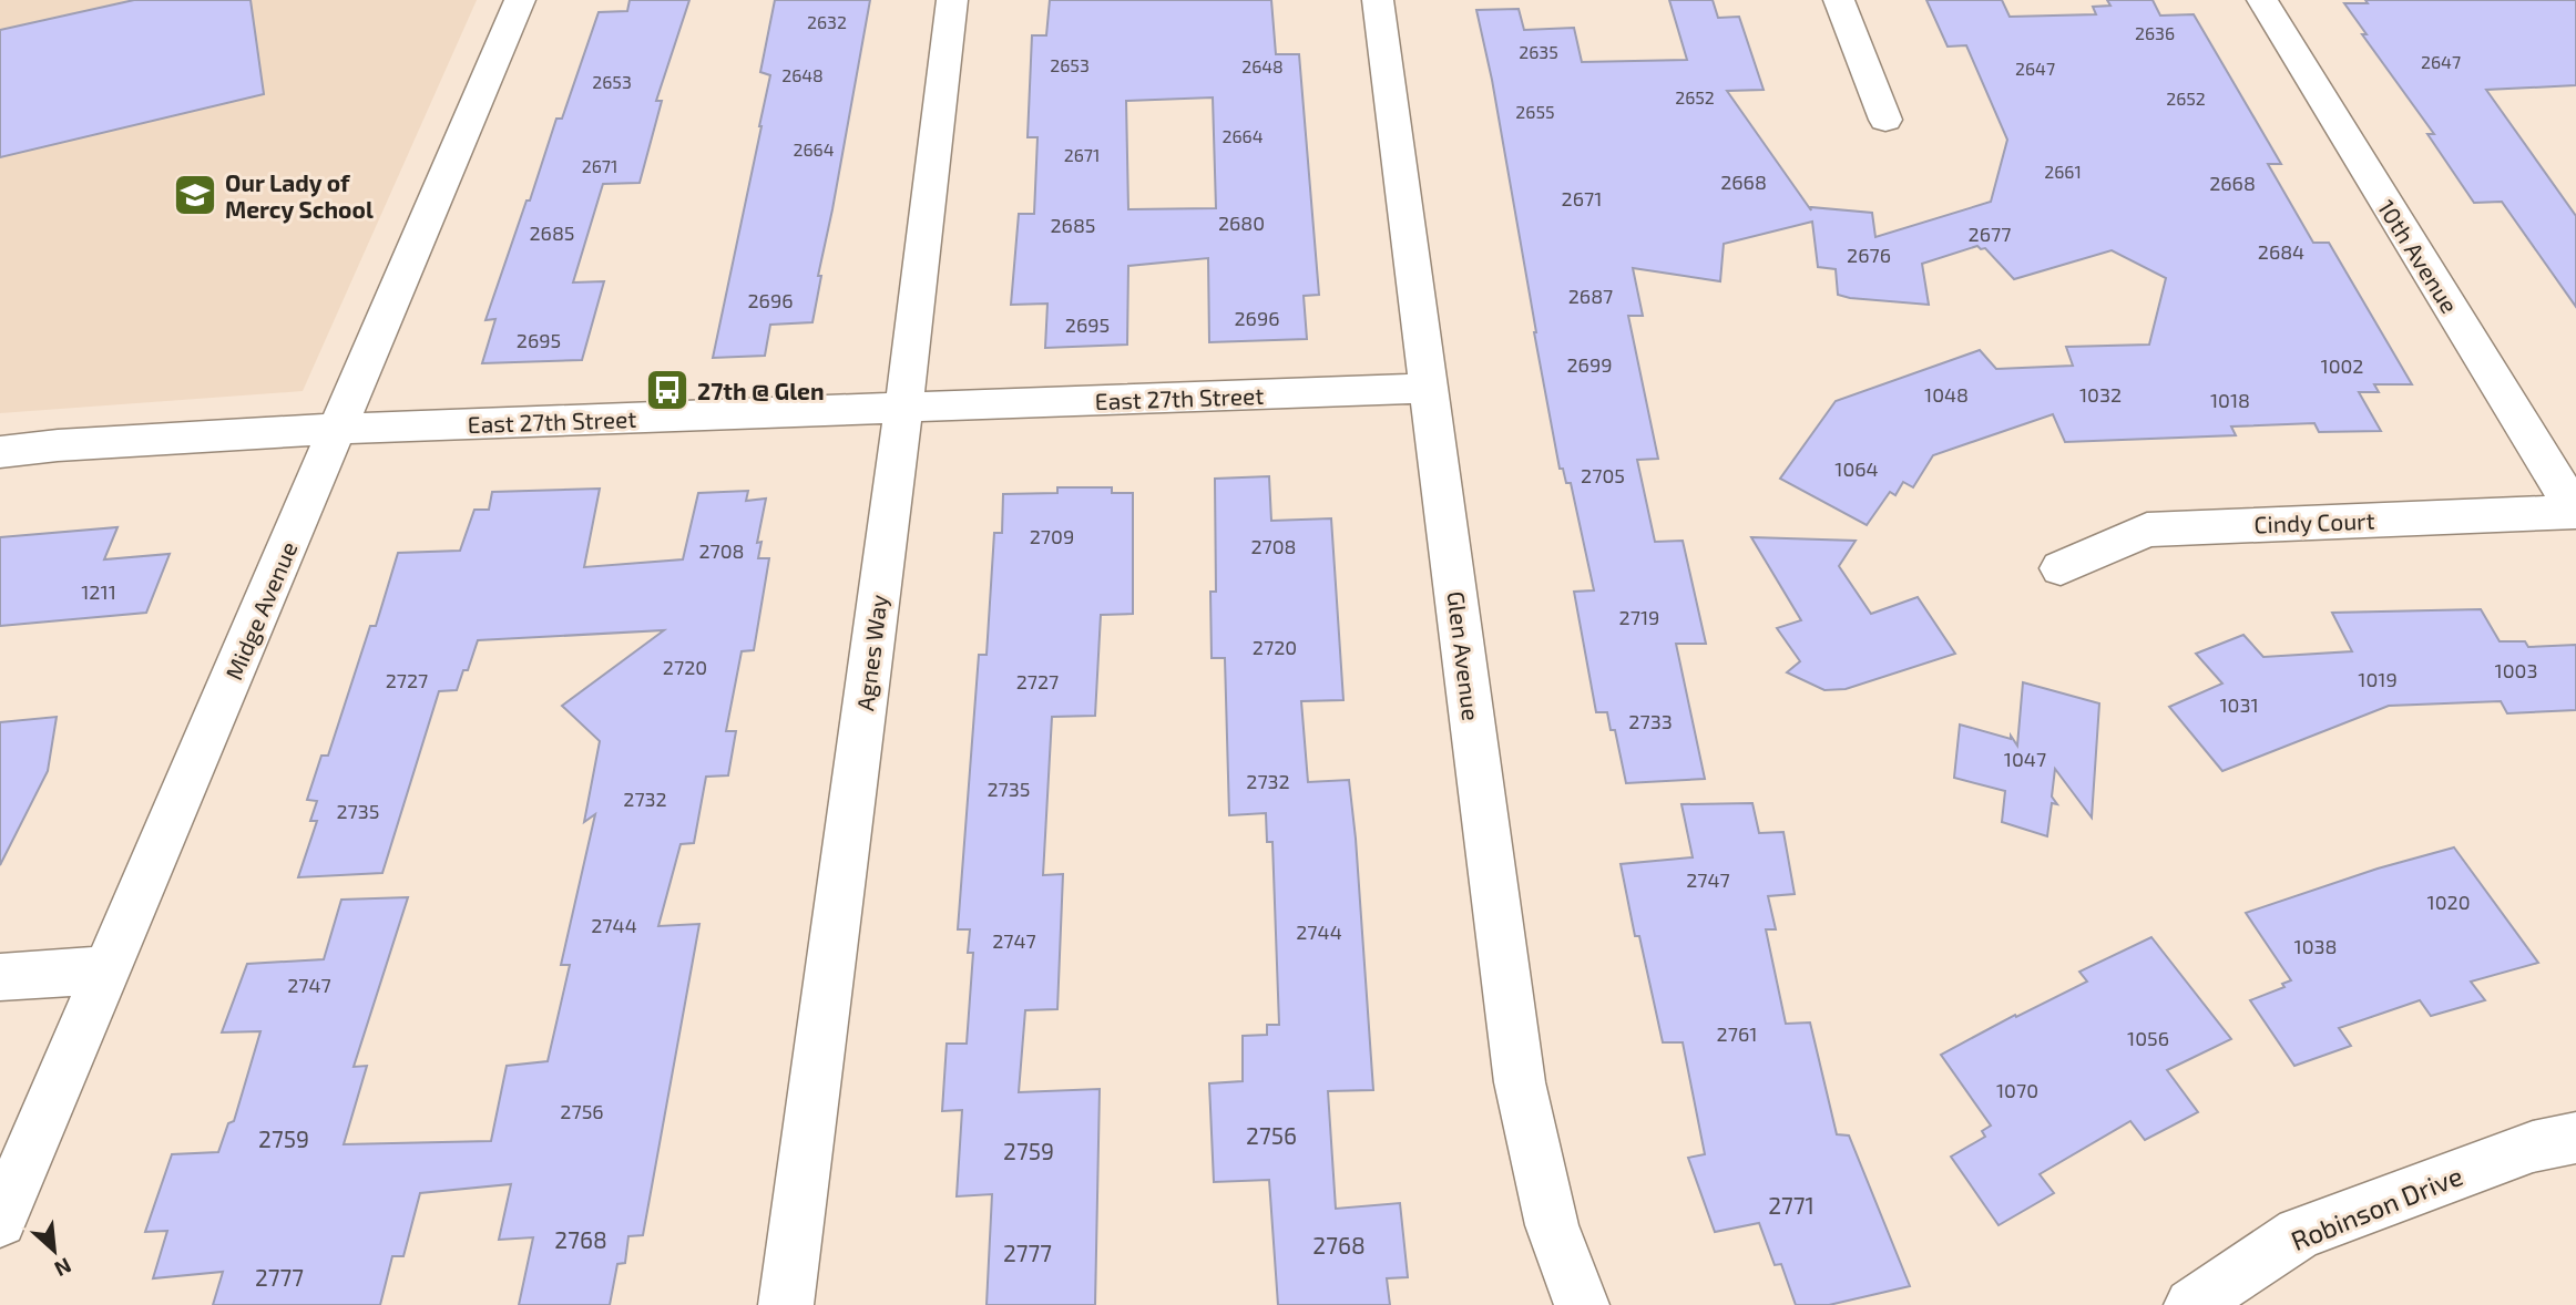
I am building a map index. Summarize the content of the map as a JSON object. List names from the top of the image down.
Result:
{
  "streets": {
    "street": [
      "10th Avenue",
      "East 27th Street",
      "Cindy Court",
      "Midge Avenue",
      "Agnes Way",
      "Glen Avenue",
      "Robinson Drive"
    ]
  },
  "crossings": [
    ["10th Avenue", "Cindy Court"],
    ["East 27th Street", "Midge Avenue"],
    ["East 27th Street", "Agnes Way"],
    ["East 27th Street", "Glen Avenue"]
  ],
  "places": {
    "school or university": ["Our Lady of Mercy School"],
    "bus stop": ["27th @ Glen"]
  },
  "house_numbers": [
    "2632",
    "2636",
    "2635",
    "2647",
    "2653",
    "2648",
    "2647",
    "2648",
    "2653",
    "2652",
    "2652",
    "2655",
    "2664",
    "2664",
    "2671",
    "2671",
    "2661",
    "2668",
    "2668",
    "2671",
    "2680",
    "2685",
    "2685",
    "2677",
    "2684",
    "2676",
    "2687",
    "2696",
    "2696",
    "2695",
    "2695",
    "2699",
    "1002",
    "1048",
    "1032",
    "1018",
    "1064",
    "2705",
    "2709",
    "2708",
    "2708",
    "1211",
    "2719",
    "2720",
    "2720",
    "1003",
    "1019",
    "2727",
    "2727",
    "1031",
    "2733",
    "1047",
    "2732",
    "2735",
    "2732",
    "2735",
    "2747",
    "1020",
    "2744",
    "2744",
    "2747",
    "1038",
    "2747",
    "2761",
    "1056",
    "1070",
    "2756",
    "2756",
    "2759",
    "2759",
    "2771",
    "2768",
    "2768",
    "2777",
    "2777"
  ],
  "north": "bottom right"
}
